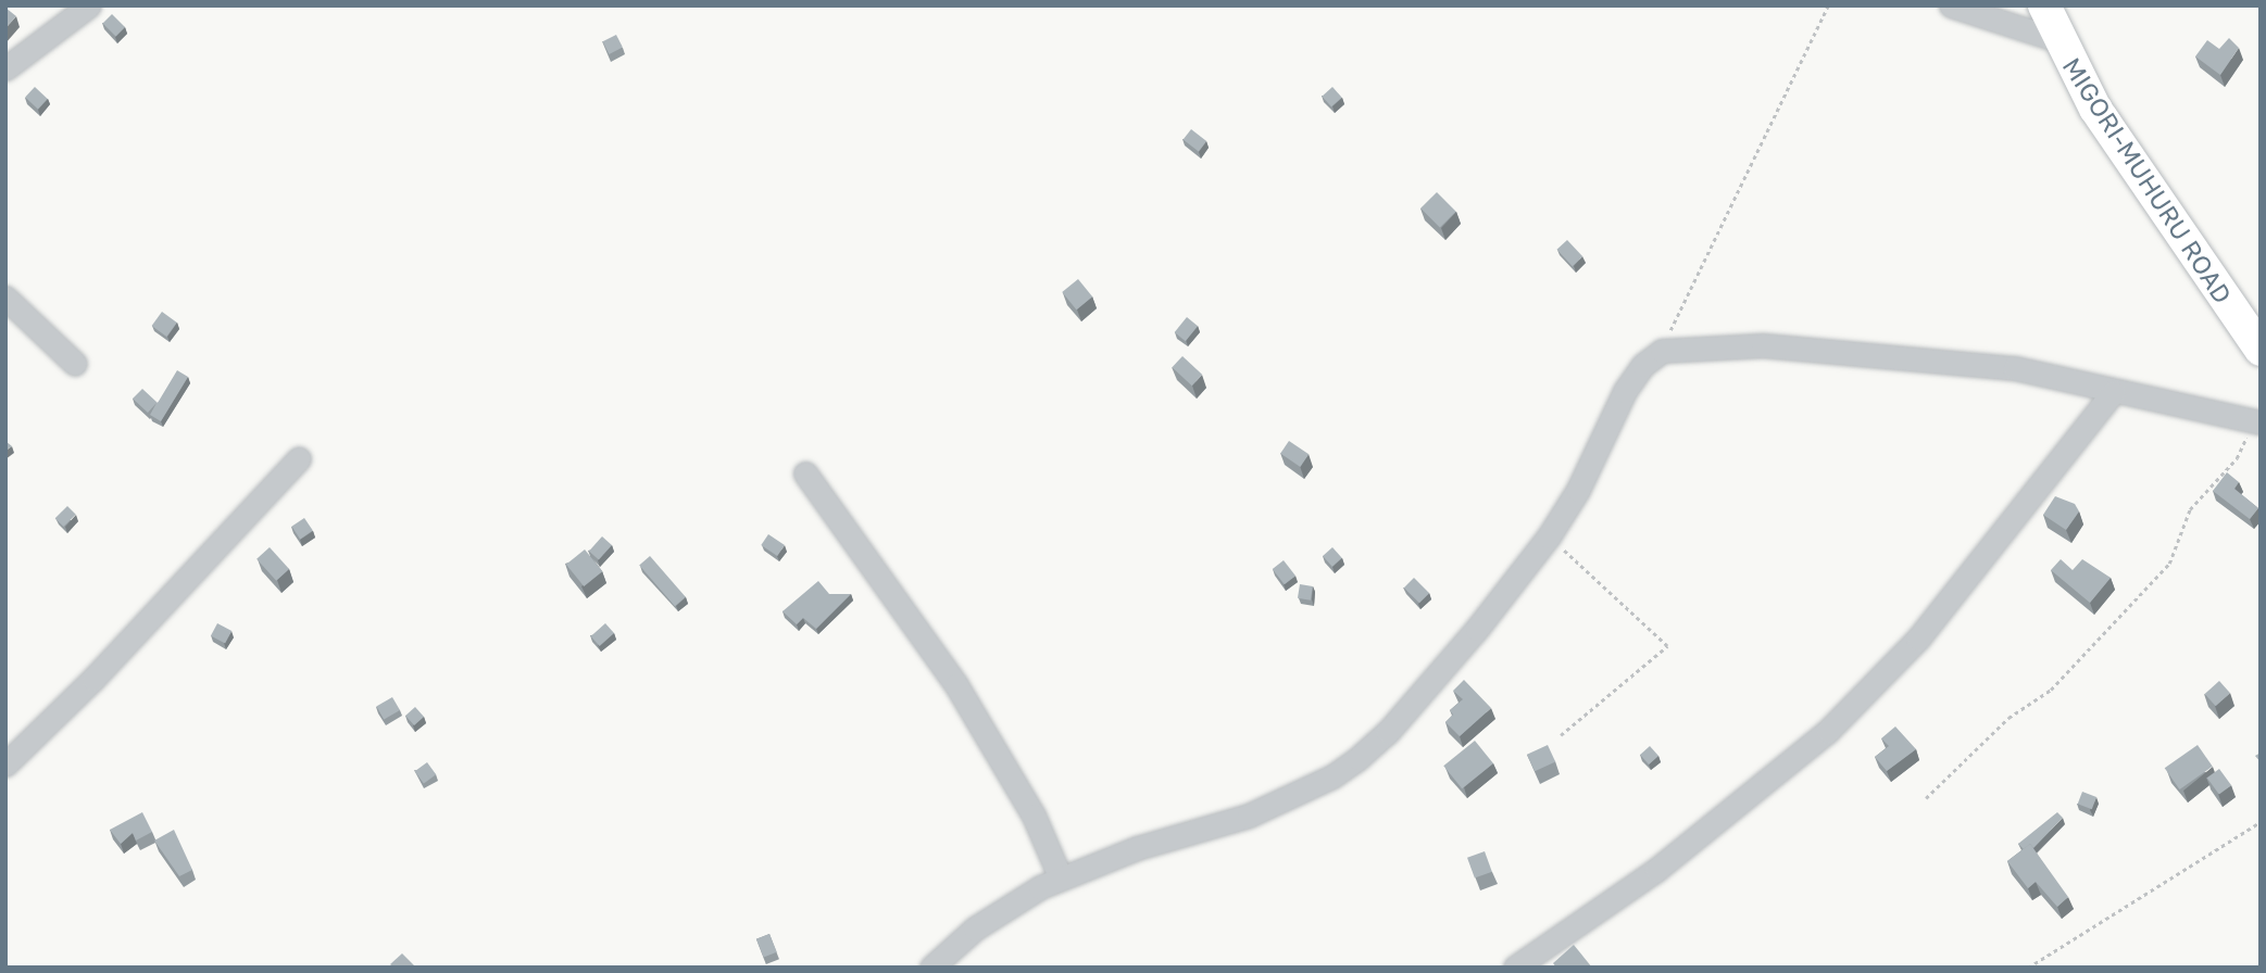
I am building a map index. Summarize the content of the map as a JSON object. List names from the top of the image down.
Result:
{
  "streets": {
    "highway": ["MIGORI-MUHURU ROAD"]
  }
}
